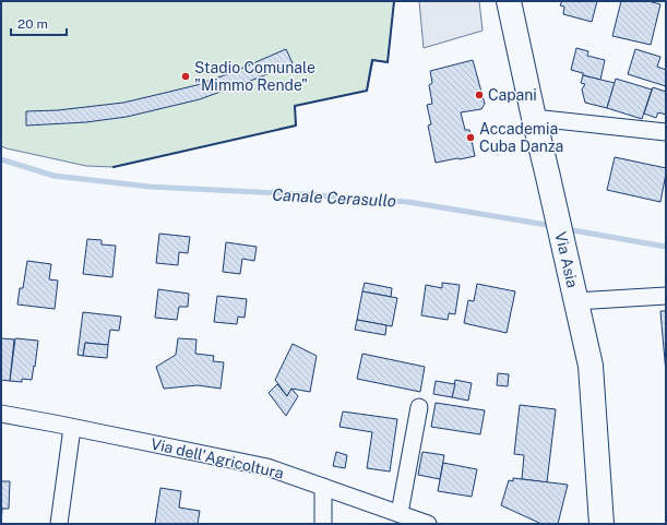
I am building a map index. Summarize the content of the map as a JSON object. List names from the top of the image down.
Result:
{
  "streets": {
    "street": ["Via Asia", "Via dell'Agricoltura"]
  },
  "water": ["Canale Cerasullo"],
  "places": ["Stadio Comunale \"Mimmo Rende\"", "Capani", "Accademia Cuba Danza"],
  "scale_bar": "20 m"
}
